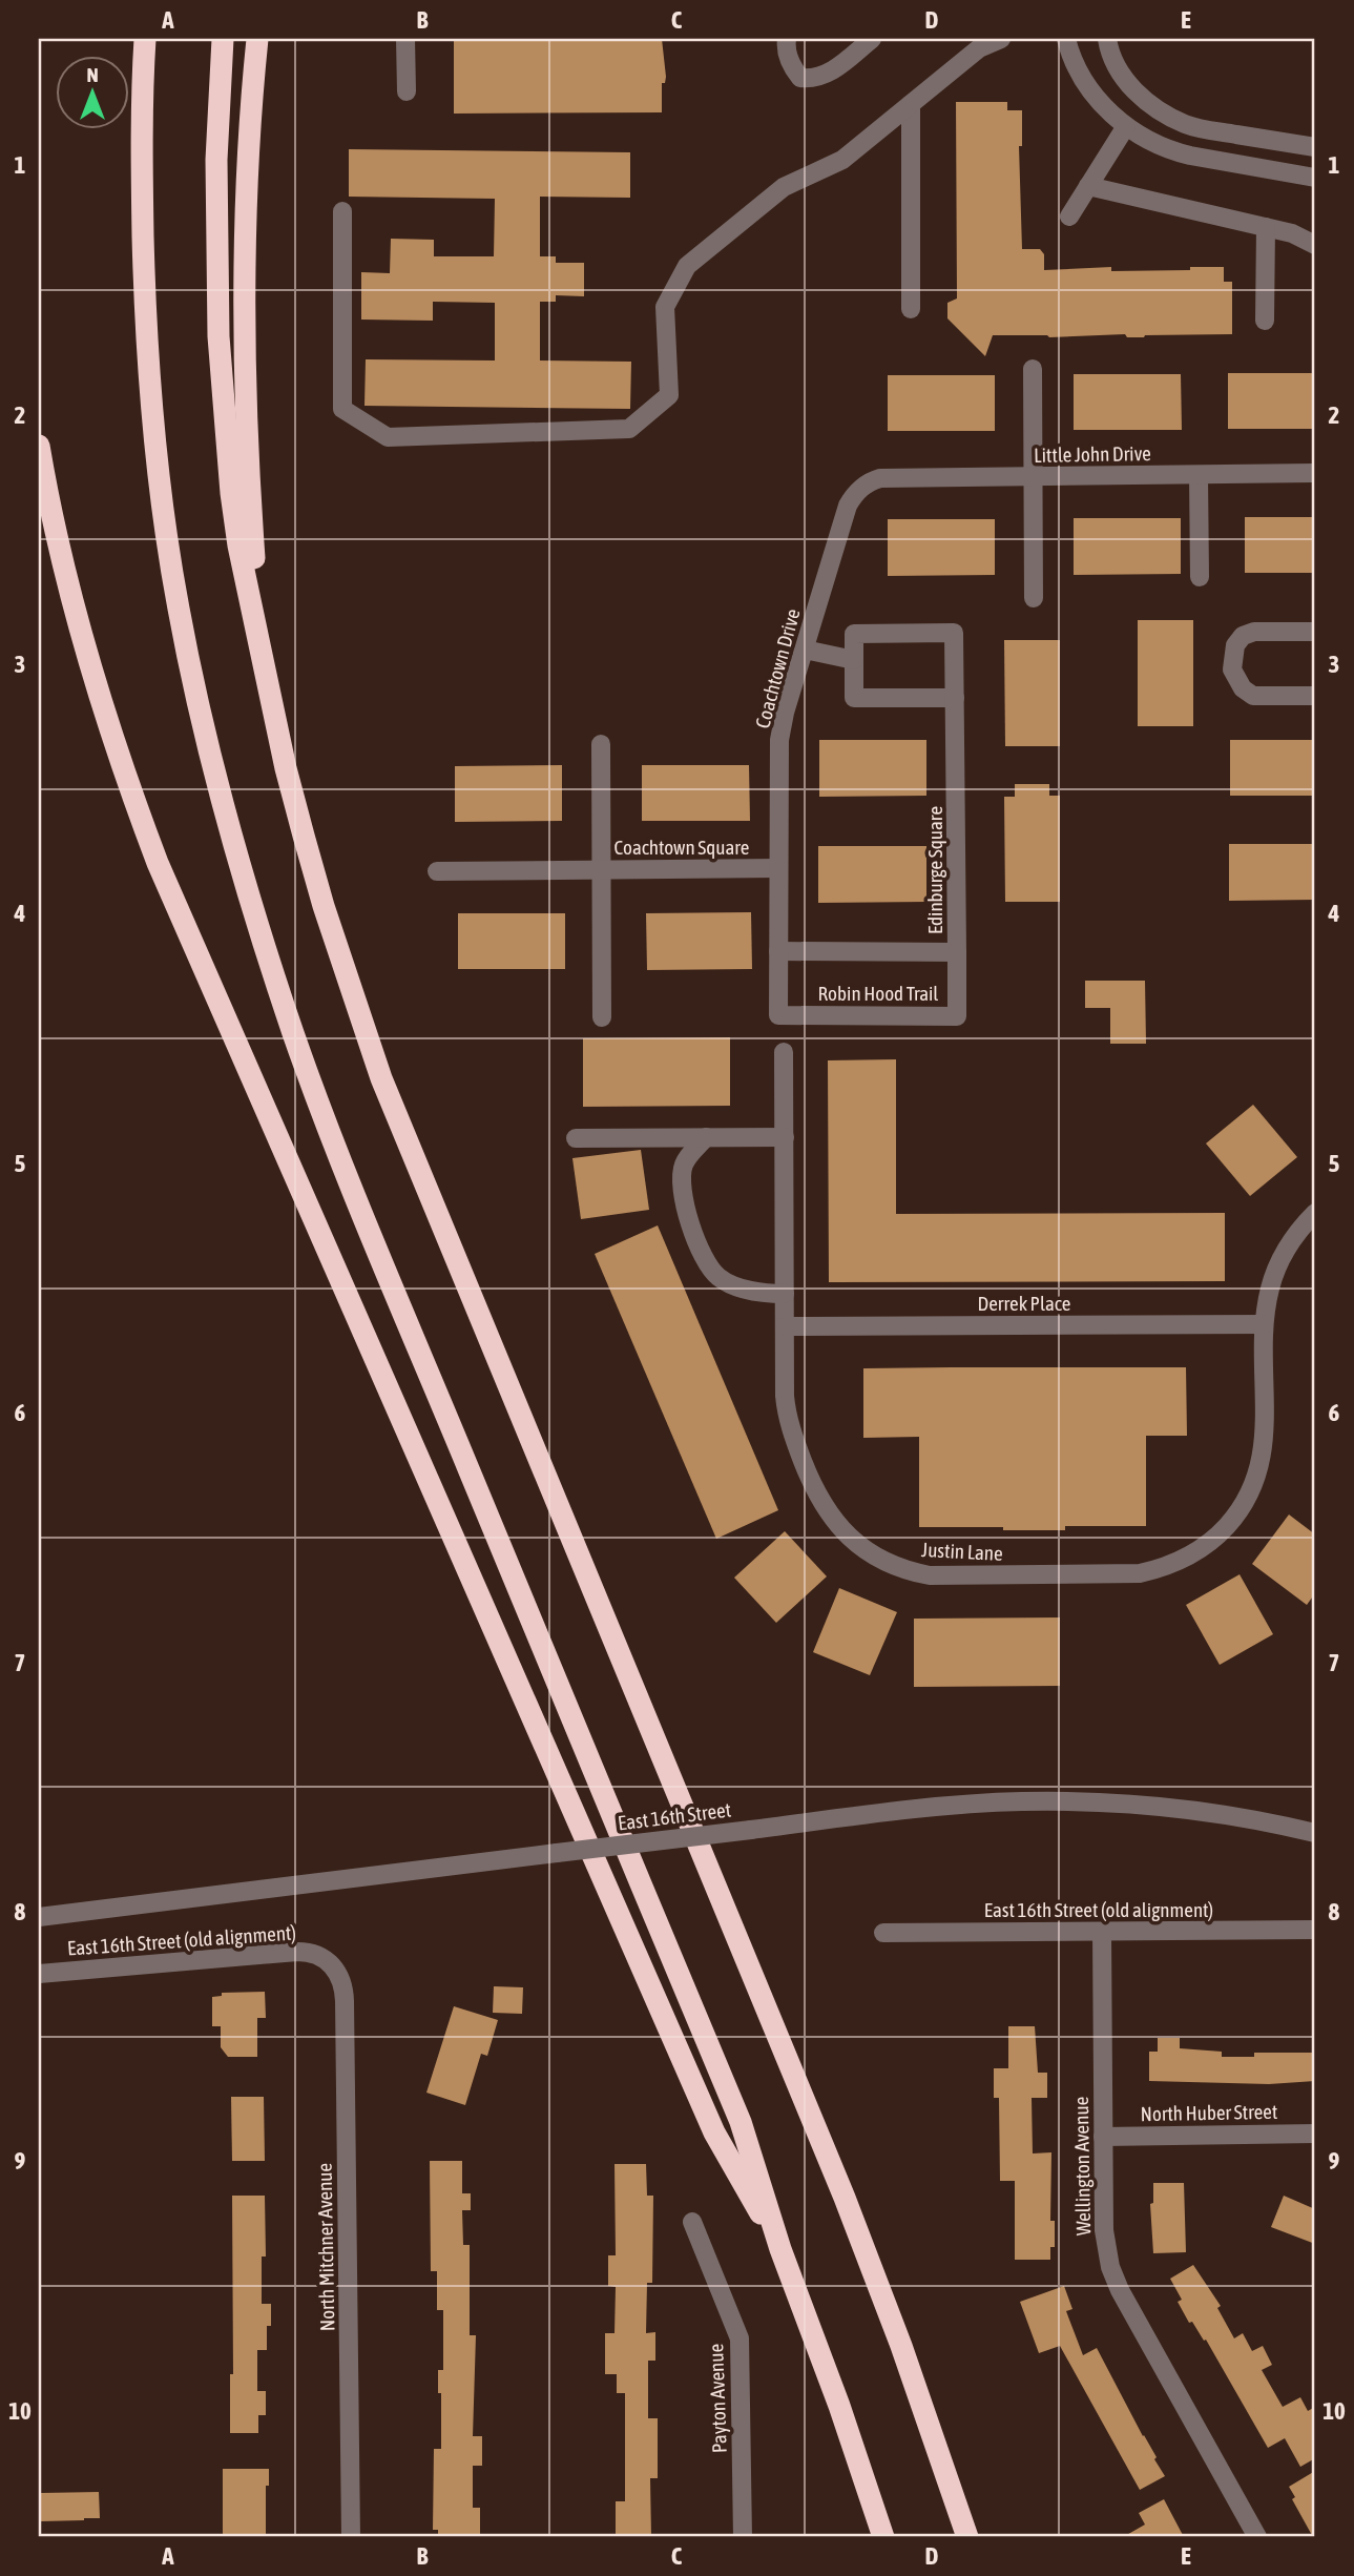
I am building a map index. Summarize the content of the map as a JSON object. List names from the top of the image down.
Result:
{
  "streets": {
    "street": [
      "Little John Drive",
      "Coachtown Drive",
      "Coachtown Square",
      "Edinburge Square",
      "Robin Hood Trail",
      "Derrek Place",
      "Justin Lane",
      "East 16th Street",
      "East 16th Street (old alignment)",
      "North Huber Street",
      "Wellington Avenue",
      "North Mitchner Avenue",
      "Payton Avenue"
    ]
  },
  "crossings": [
    ["Little John Drive", "Coachtown Drive"],
    ["Coachtown Drive", "Coachtown Square"],
    ["Coachtown Drive", "Edinburge Square"],
    ["Coachtown Drive", "Robin Hood Trail"],
    ["Edinburge Square", "Robin Hood Trail"],
    ["Derrek Place", "Justin Lane"],
    ["East 16th Street (old alignment)", "Wellington Avenue"],
    ["East 16th Street (old alignment)", "North Mitchner Avenue"],
    ["North Huber Street", "Wellington Avenue"]
  ],
  "north": "top",
  "grid": {
    "columns": [
      "A",
      "B",
      "C",
      "D",
      "E"
    ],
    "rows": [
      "1",
      "2",
      "3",
      "4",
      "5",
      "6",
      "7",
      "8",
      "9",
      "10"
    ]
  }
}
